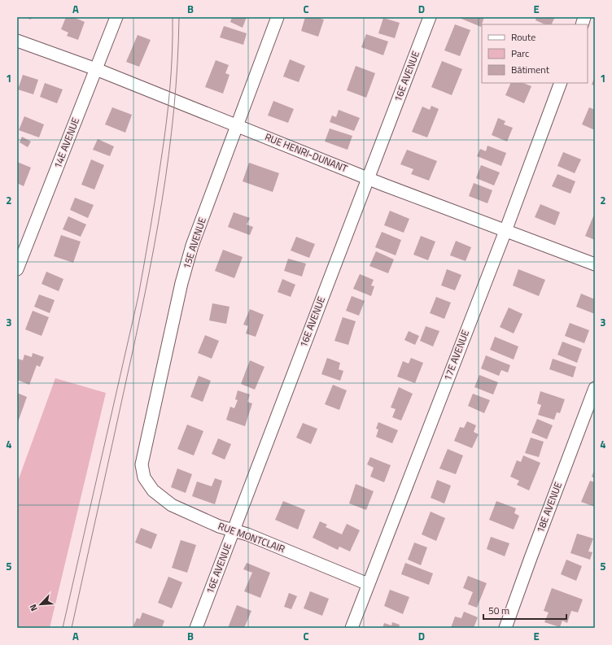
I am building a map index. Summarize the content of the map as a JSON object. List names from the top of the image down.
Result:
{
  "streets": {
    "street": [
      "16E AVENUE",
      "14E AVENUE",
      "RUE HENRI-DUNANT",
      "15E AVENUE",
      "17E AVENUE",
      "18E AVENUE",
      "RUE MONTCLAIR"
    ]
  },
  "crossings": [
    ["16E AVENUE", "RUE HENRI-DUNANT"],
    ["16E AVENUE", "RUE MONTCLAIR"],
    ["14E AVENUE", "RUE HENRI-DUNANT"],
    ["RUE HENRI-DUNANT", "15E AVENUE"],
    ["RUE HENRI-DUNANT", "17E AVENUE"],
    ["15E AVENUE", "RUE MONTCLAIR"],
    ["17E AVENUE", "RUE MONTCLAIR"]
  ],
  "legend": ["Route", "Parc", "Bâtiment"],
  "scale_bar": "50 m",
  "north": "bottom left",
  "grid": {
    "columns": [
      "A",
      "B",
      "C",
      "D",
      "E"
    ],
    "rows": [
      "1",
      "2",
      "3",
      "4",
      "5"
    ]
  }
}
